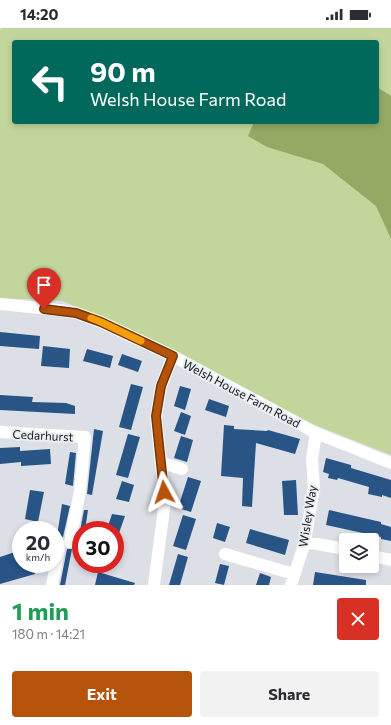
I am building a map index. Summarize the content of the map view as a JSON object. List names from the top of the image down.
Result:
{
  "streets": {
    "street": ["Welsh House Farm Road", "Cedarhurst", "Wisley Way"]
  },
  "crossings": [
    ["Welsh House Farm Road", "Wisley Way"]
  ],
  "page": {
    "status": "14:20",
    "turn": ["90 m", "Welsh House Farm Road"],
    "speed": "20 km/h",
    "limit": "30",
    "heading": ["1 min", "180 m · 14:21"],
    "buttons": ["Exit", "Share"]
  }
}
